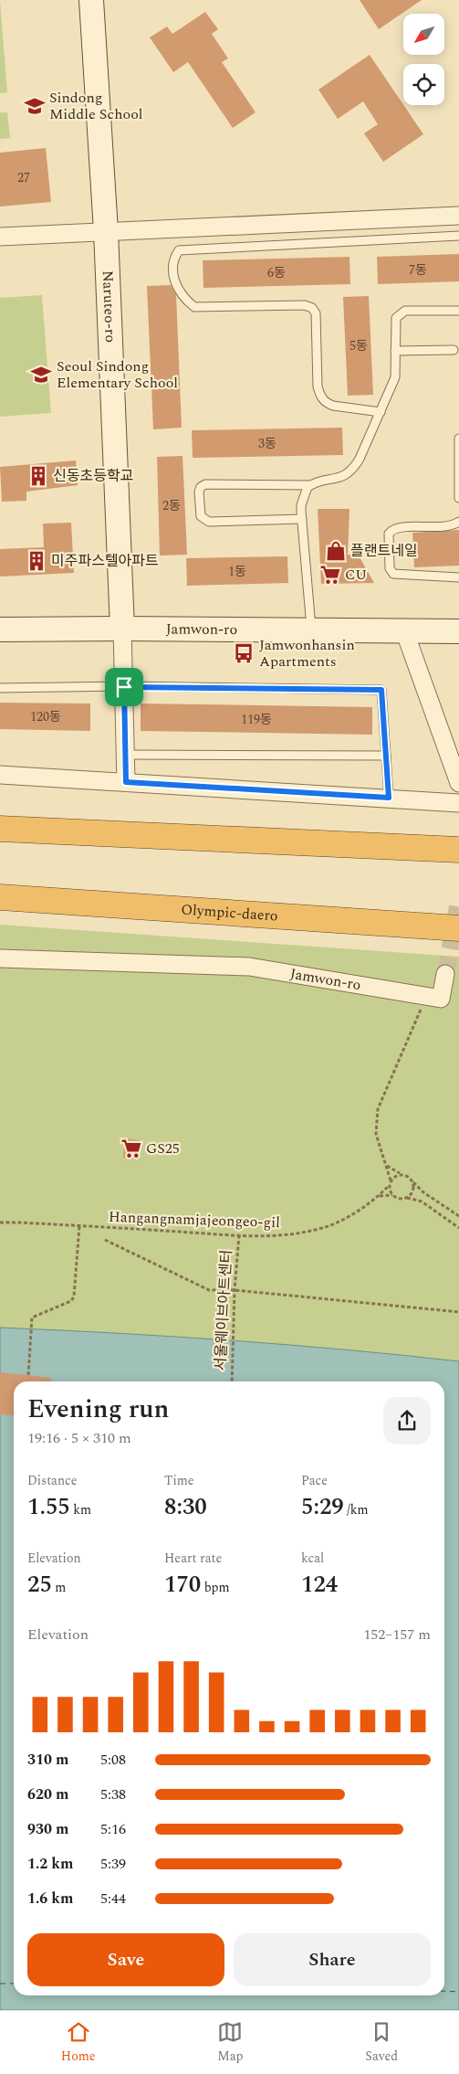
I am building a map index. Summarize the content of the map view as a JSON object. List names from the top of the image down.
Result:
{
  "streets": {
    "highway": ["Olympic-daero"],
    "main road": ["Naruteo-ro", "Jamwon-ro"],
    "path": ["Hangangnamjajeongeo-gil", "서울웨이브아트센터"]
  },
  "crossings": [
    ["Naruteo-ro", "Jamwon-ro"],
    ["Hangangnamjajeongeo-gil", "서울웨이브아트센터"]
  ],
  "places": {
    "school or university": ["Sindong Middle School", "Seoul Sindong Elementary School"],
    "building": ["신동초등학교", "미주파스텔아파트"],
    "shop": ["플랜트네일"],
    "supermarket": ["CU", "GS25"],
    "bus stop": ["Jamwonhansin Apartments"]
  },
  "house_numbers": [
    "27",
    "7동",
    "6동",
    "5동",
    "3동",
    "2동",
    "1동",
    "120동",
    "119동"
  ],
  "north": "bottom left",
  "page": {
    "heading": ["Evening run", "19:16 · 5 × 310 m"],
    "stats": [
      ["Distance", "1.55 km"],
      ["Time", "8:30"],
      ["Pace", "5:29 /km"],
      ["Elevation", "25 m"],
      ["Heart rate", "170 bpm"],
      ["kcal", "124"]
    ],
    "chart": ["Elevation", "152–157 m"],
    "list": [
      {
        "name": "310 m",
        "note": "5:08"
      },
      {
        "name": "620 m",
        "note": "5:38"
      },
      {
        "name": "930 m",
        "note": "5:16"
      },
      {
        "name": "1.2 km",
        "note": "5:39"
      },
      {
        "name": "1.6 km",
        "note": "5:44"
      }
    ],
    "buttons": ["Save", "Share"],
    "tabs": ["Home", "Map", "Saved"]
  }
}
